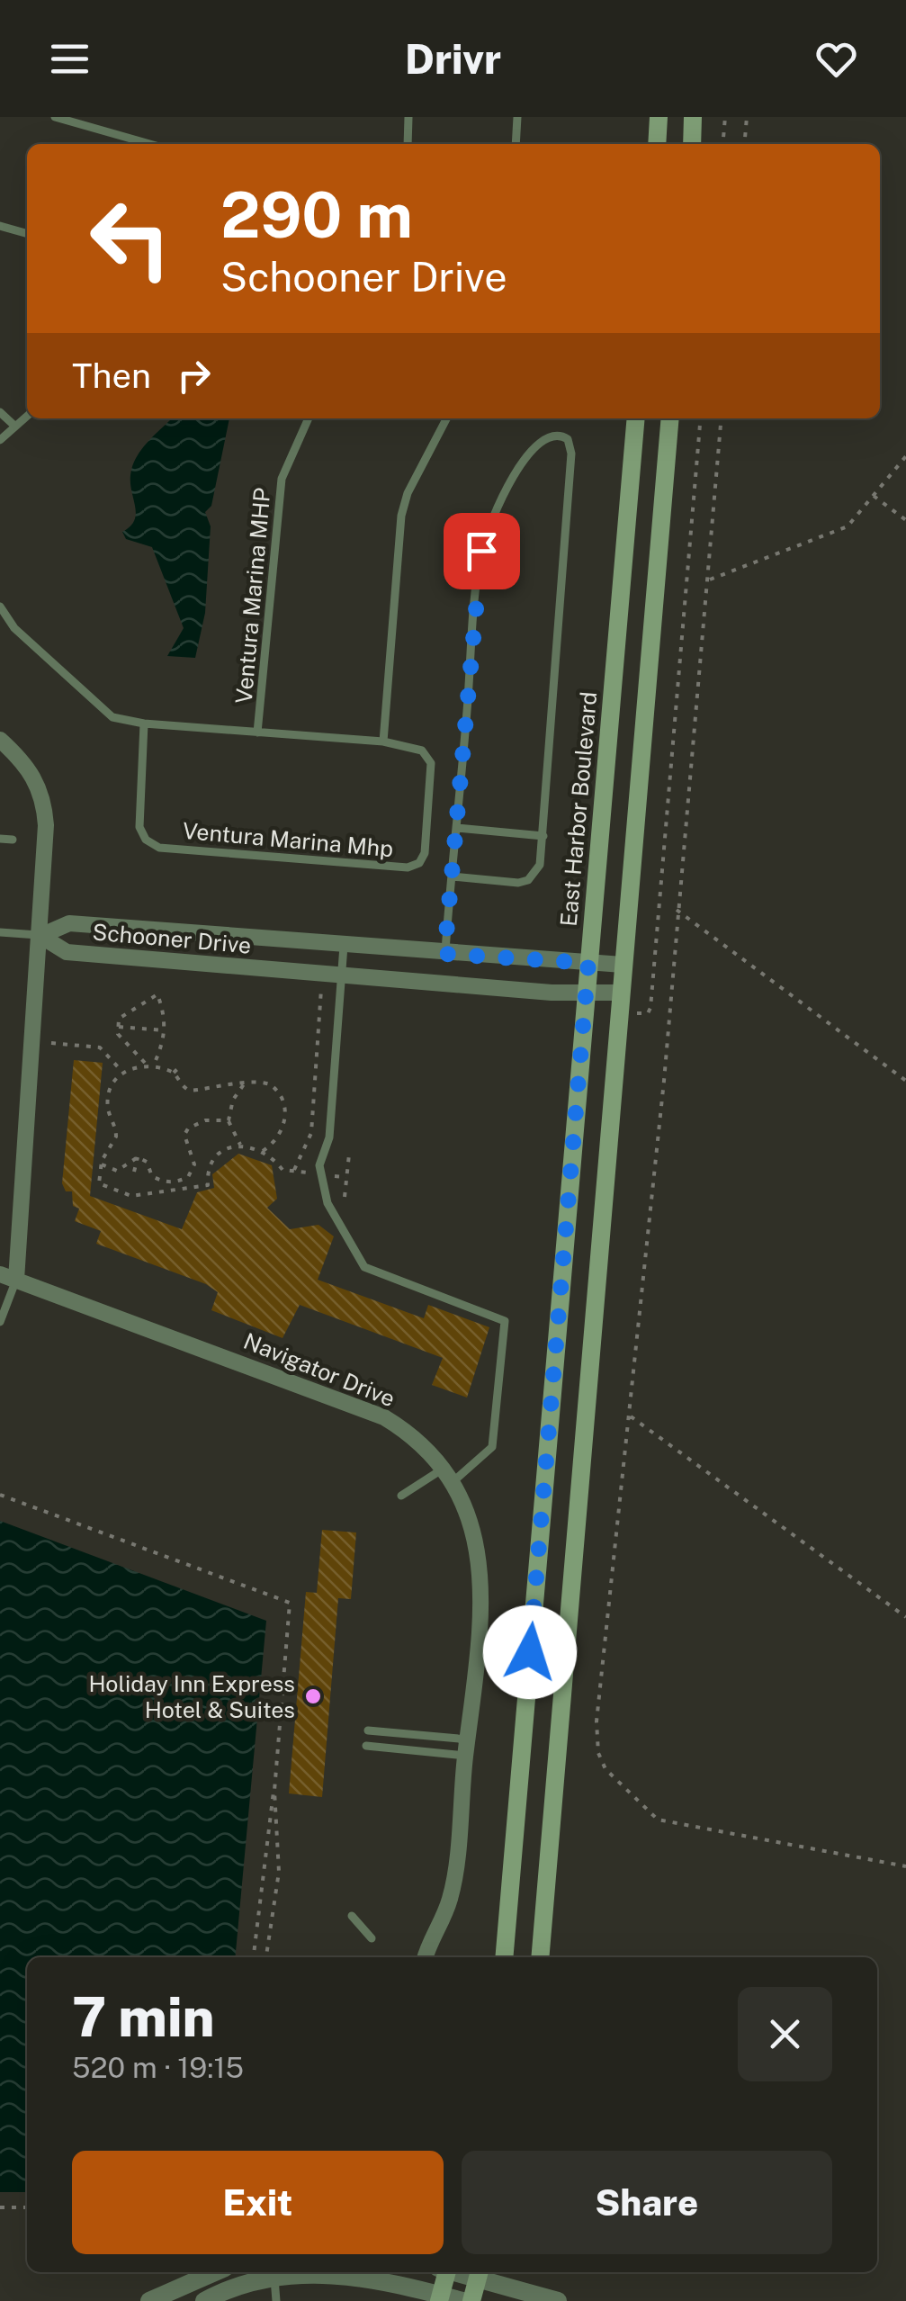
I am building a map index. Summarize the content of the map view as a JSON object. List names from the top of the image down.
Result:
{
  "streets": {
    "main road": ["East Harbor Boulevard"],
    "street": ["Schooner Drive", "Navigator Drive"],
    "lane": ["Ventura Marina MHP", "Ventura Marina Mhp"]
  },
  "crossings": [
    ["Ventura Marina MHP", "Ventura Marina Mhp"],
    ["East Harbor Boulevard", "Schooner Drive"]
  ],
  "places": ["Holiday Inn Express Hotel & Suites"],
  "page": {
    "header": "Drivr",
    "turn": ["290 m", "Schooner Drive"],
    "then": "Then",
    "heading": ["7 min", "520 m · 19:15"],
    "buttons": ["Exit", "Share"]
  }
}
